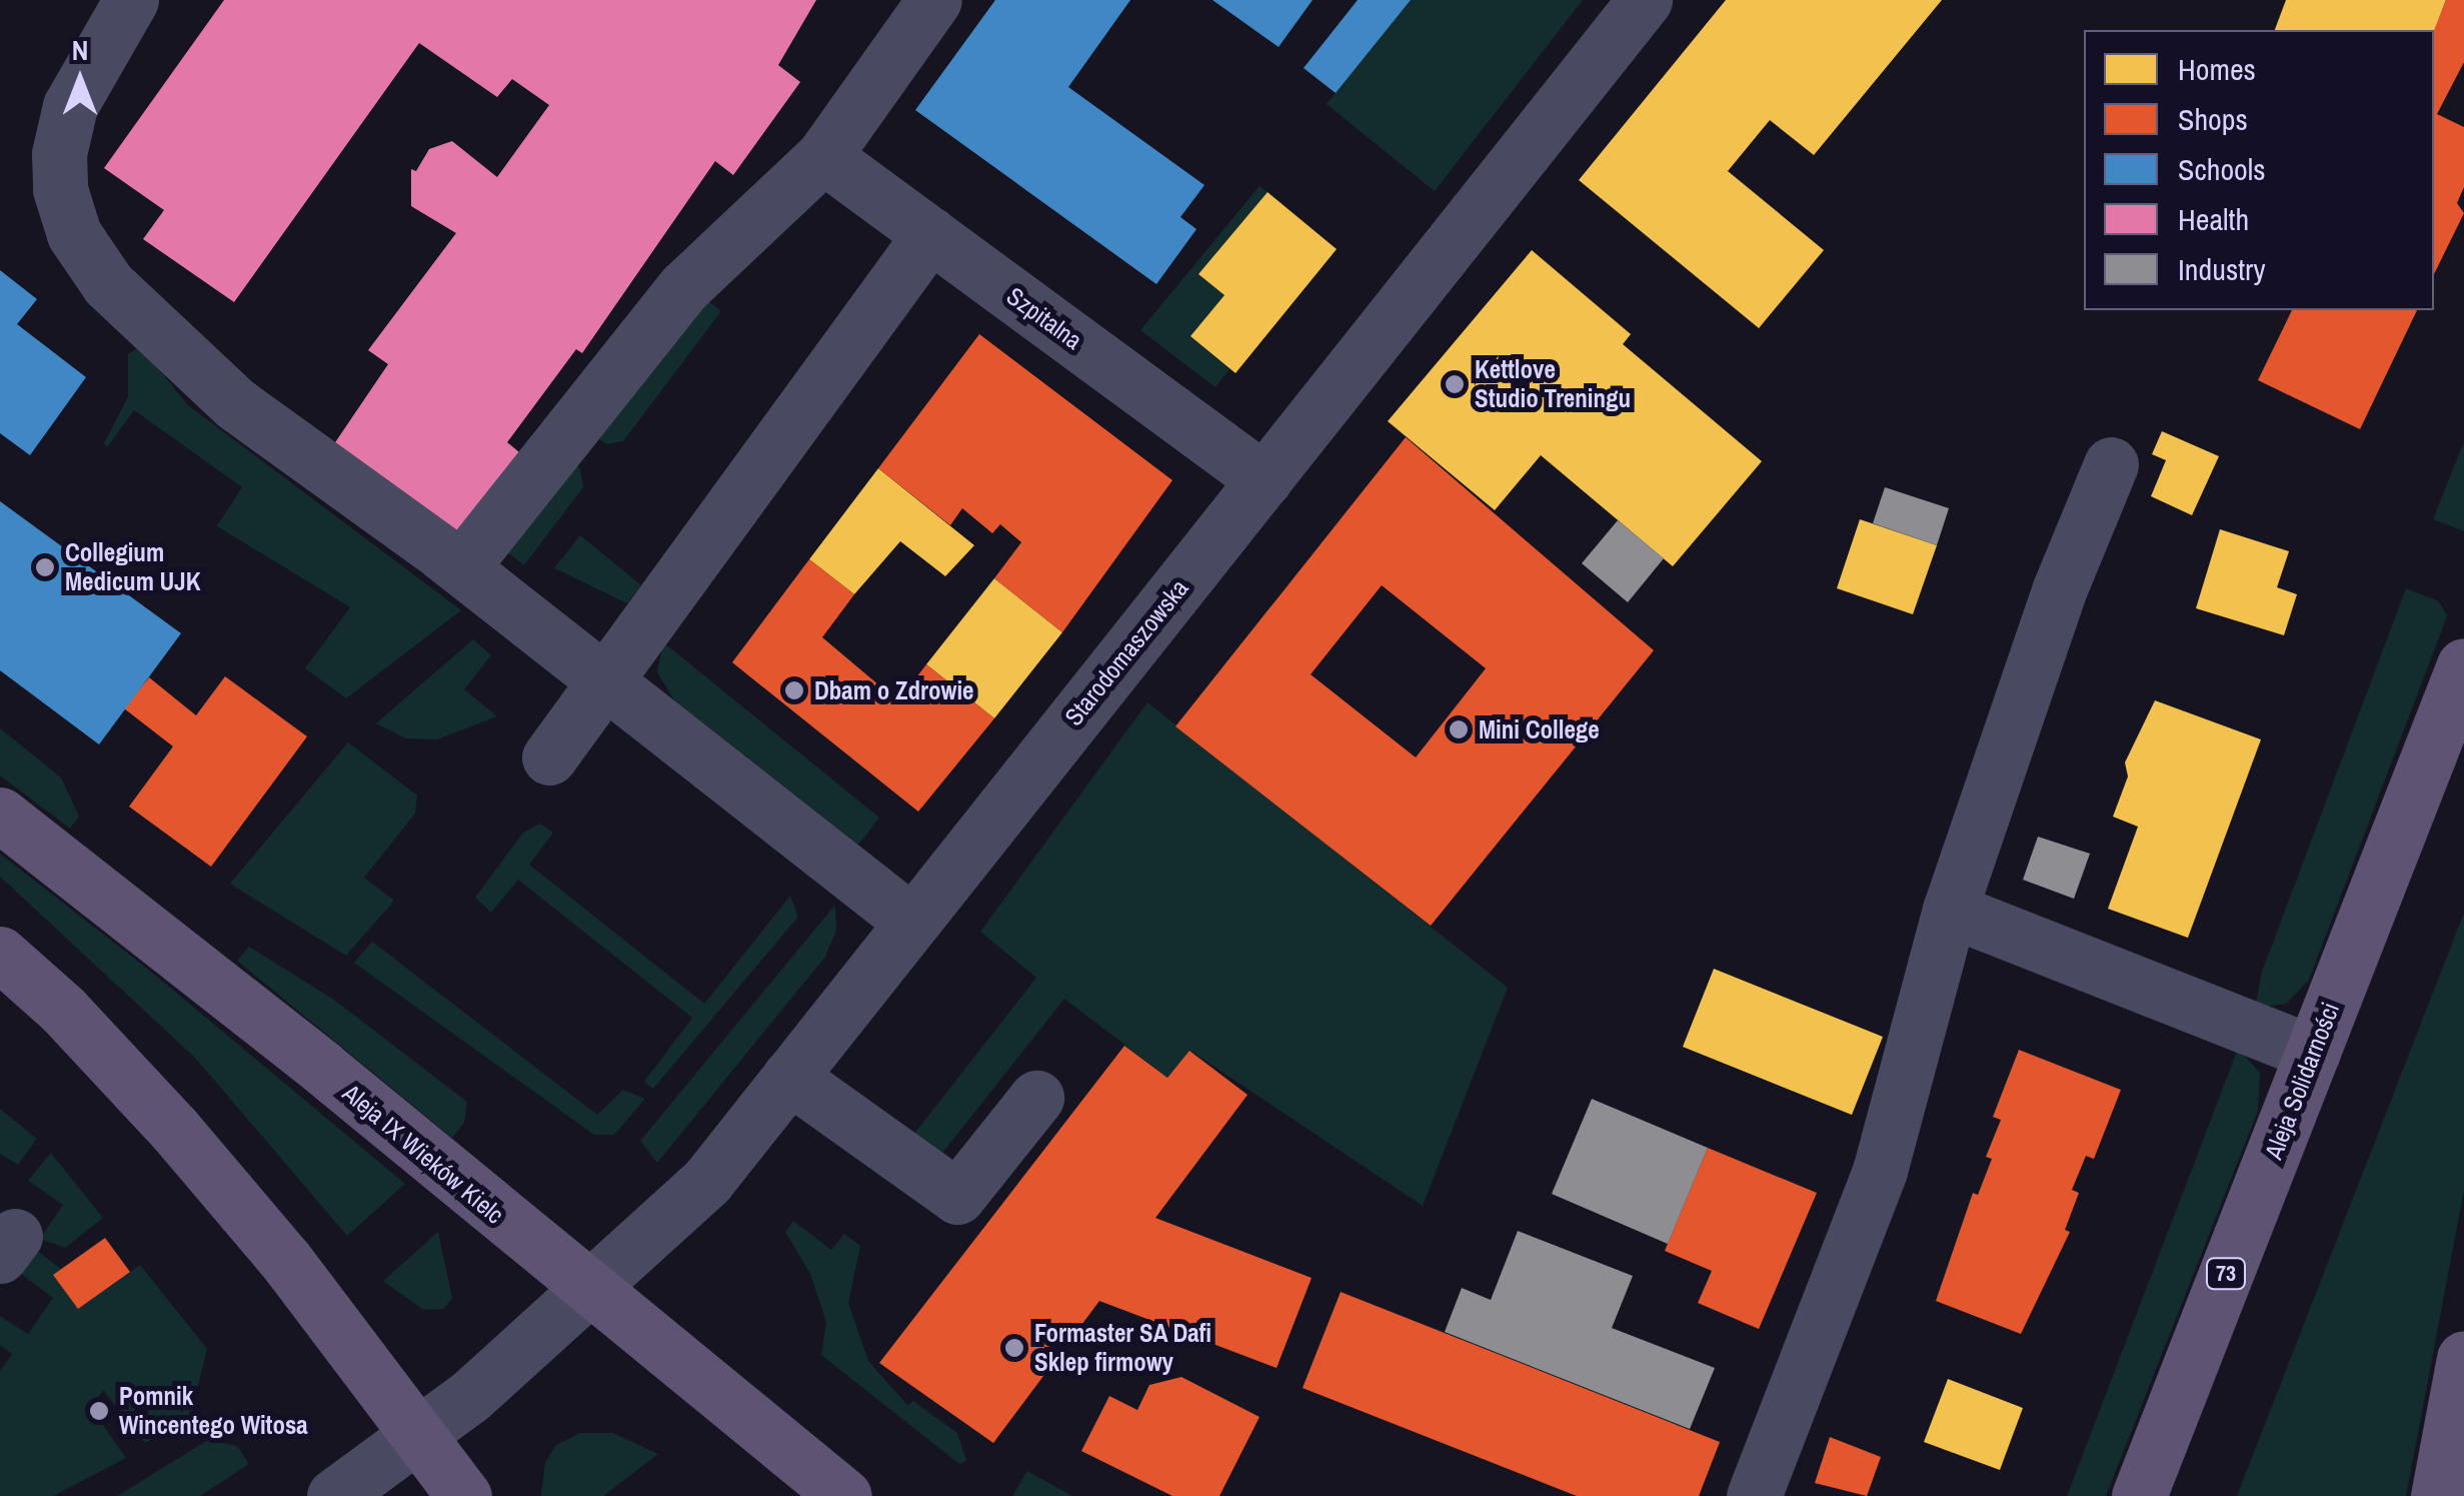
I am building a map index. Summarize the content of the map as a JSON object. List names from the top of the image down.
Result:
{
  "streets": {
    "main road": ["Aleja Solidarności", "Aleja IX Wieków Kielc", "73"],
    "street": ["Szpitalna", "Starodomaszowska"]
  },
  "crossings": [
    ["Szpitalna", "Starodomaszowska"],
    ["Starodomaszowska", "Aleja IX Wieków Kielc"]
  ],
  "places": [
    "Kettlove Studio Treningu",
    "Collegium Medicum UJK",
    "Dbam o Zdrowie",
    "Mini College",
    "Formaster SA Dafi Sklep firmowy",
    "Pomnik Wincentego Witosa"
  ],
  "legend": [
    "Homes",
    "Shops",
    "Schools",
    "Health",
    "Industry"
  ],
  "north": "top"
}
